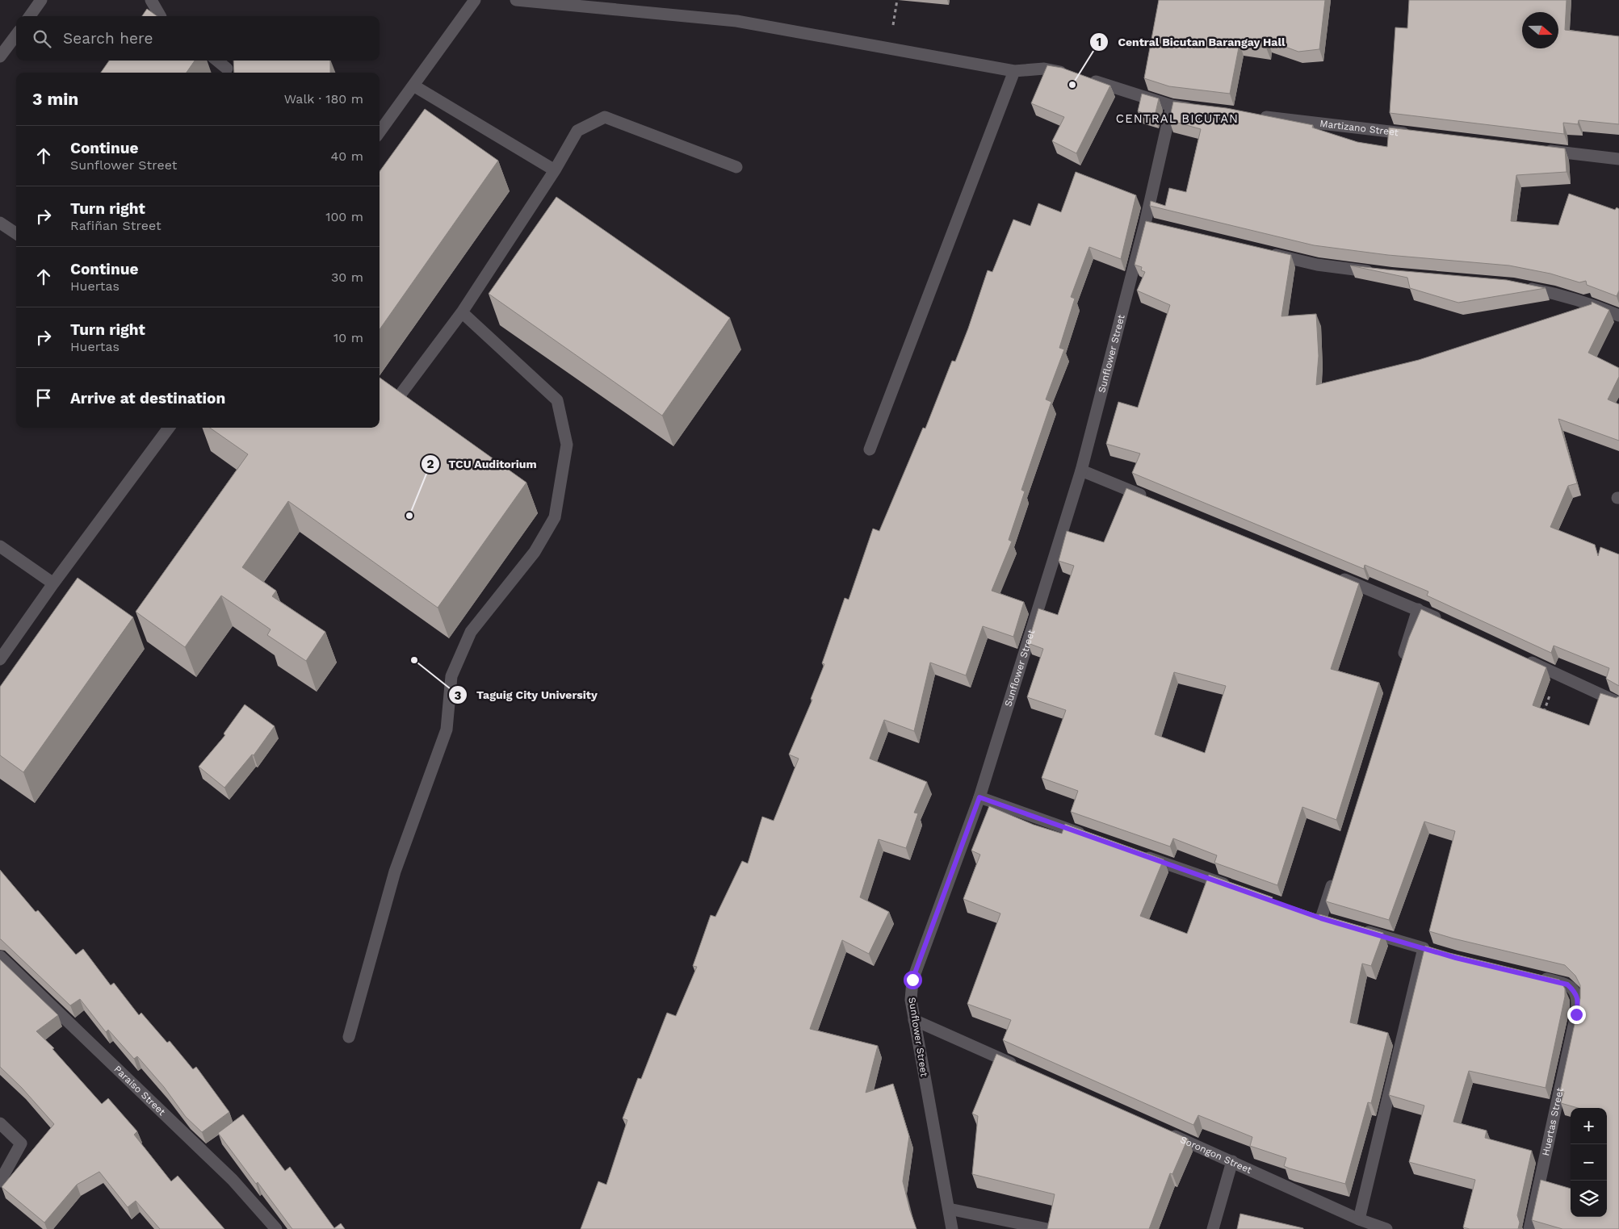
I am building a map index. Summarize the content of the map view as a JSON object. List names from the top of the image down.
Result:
{
  "streets": {
    "street": [
      "Martizano Street",
      "Sunflower Street",
      "Paraiso Street",
      "Huertas Street",
      "Sorongon Street"
    ]
  },
  "districts": ["CENTRAL BICUTAN"],
  "places": ["Central Bicutan Barangay Hall", "TCU Auditorium", "Taguig City University"],
  "north": "right",
  "page": {
    "search": "Search here",
    "heading": ["3 min", "Walk · 180 m"],
    "list": [
      ["Continue", "Sunflower Street", "40 m"],
      ["Turn right", "Rafiñan Street", "100 m"],
      ["Continue", "Huertas", "30 m"],
      ["Turn right", "Huertas", "10 m"],
      "Arrive at destination"
    ],
    "map_buttons": ["+", "−"]
  }
}
